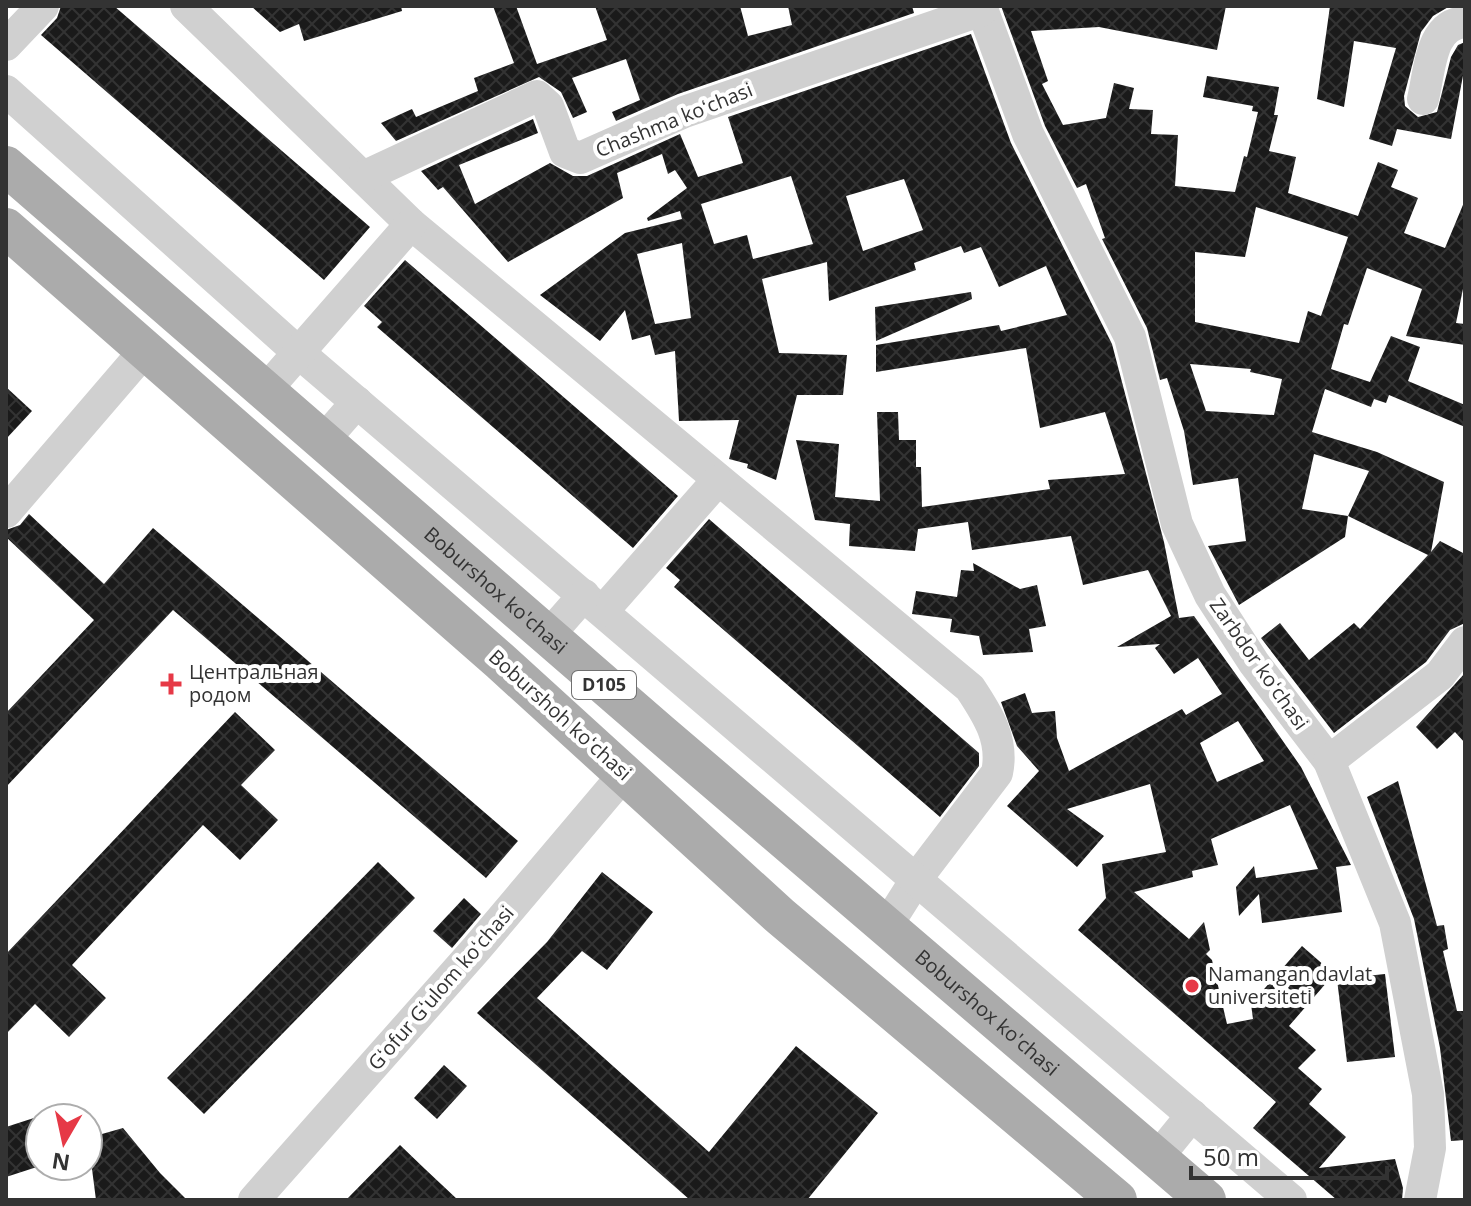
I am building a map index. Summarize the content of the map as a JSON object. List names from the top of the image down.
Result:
{
  "streets": {
    "main road": ["Boburshox ko'chasi", "D105", "Boburshoh koʻchasi"],
    "street": ["Chashma koʻchasi", "Zarbdor koʻchasi", "Gʻofur Gʻulom koʻchasi"]
  },
  "crossings": [
    ["Chashma koʻchasi", "Zarbdor koʻchasi"],
    ["Boburshoh koʻchasi", "Gʻofur Gʻulom koʻchasi"]
  ],
  "places": {
    "health": ["Центральная родом"],
    "other": ["Namangan davlat universiteti"]
  },
  "scale_bar": "50 m",
  "north": "bottom"
}
